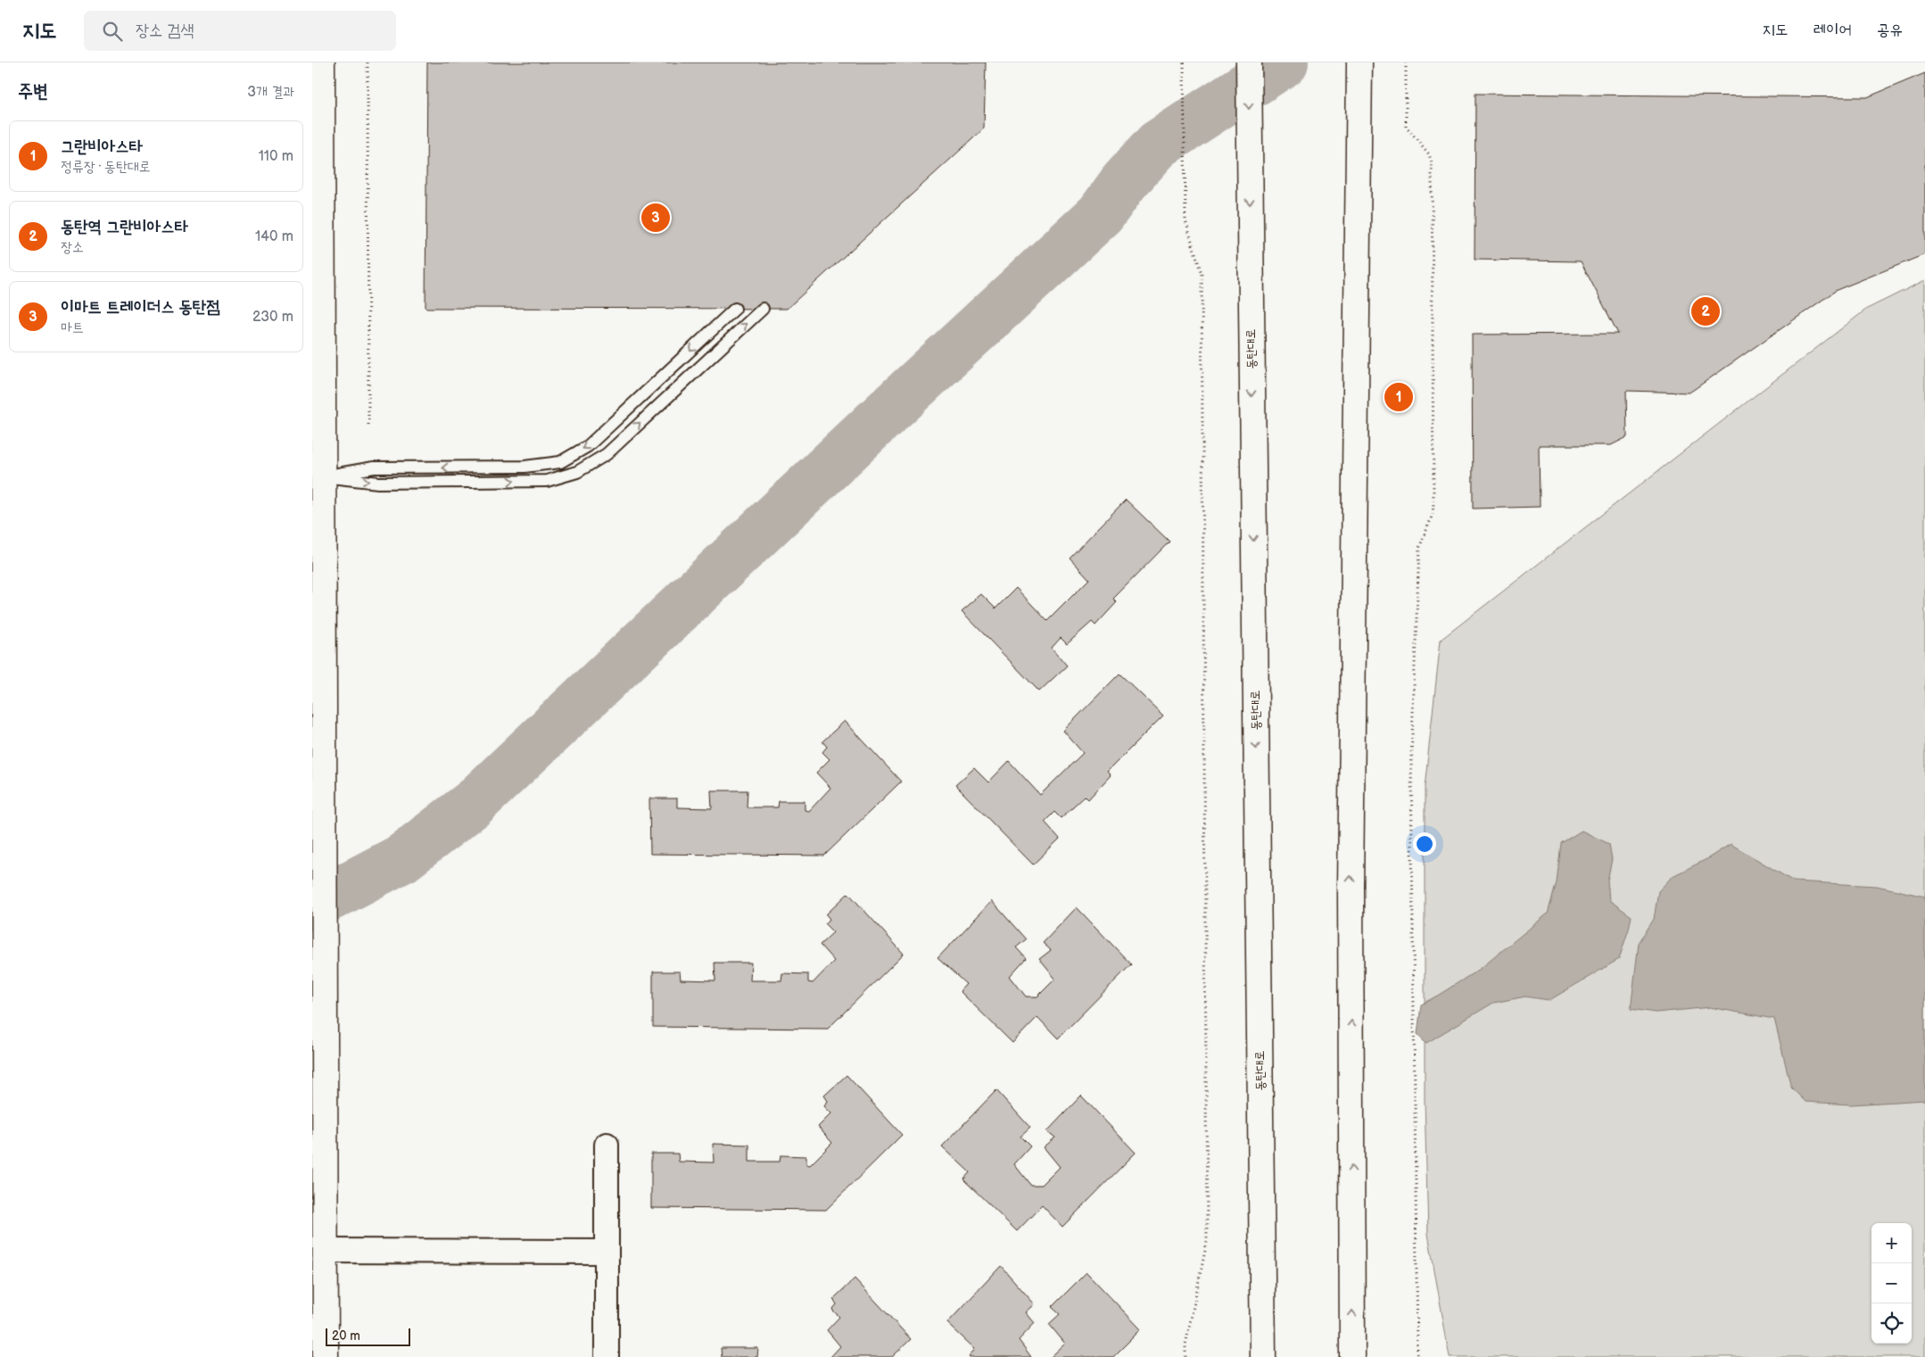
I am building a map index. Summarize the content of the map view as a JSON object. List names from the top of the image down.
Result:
{
  "streets": {
    "main road": ["동탄대로"]
  },
  "scale_bar": "20 m",
  "page": {
    "header": "지도",
    "search": "장소 검색",
    "nav": ["지도", "레이어", "공유"],
    "heading": ["주변", "3개 결과"],
    "list": [
      {
        "mark": "1",
        "name": "그란비아스타",
        "note": "정류장 · 동탄대로",
        "value": "110 m"
      },
      {
        "mark": "2",
        "name": "동탄역 그란비아스타",
        "note": "장소",
        "value": "140 m"
      },
      {
        "mark": "3",
        "name": "이마트 트레이더스 동탄점",
        "note": "마트",
        "value": "230 m"
      }
    ],
    "pins": ["3", "2", "1"],
    "map_buttons": ["+", "−"],
    "scale": "20 m"
  }
}
